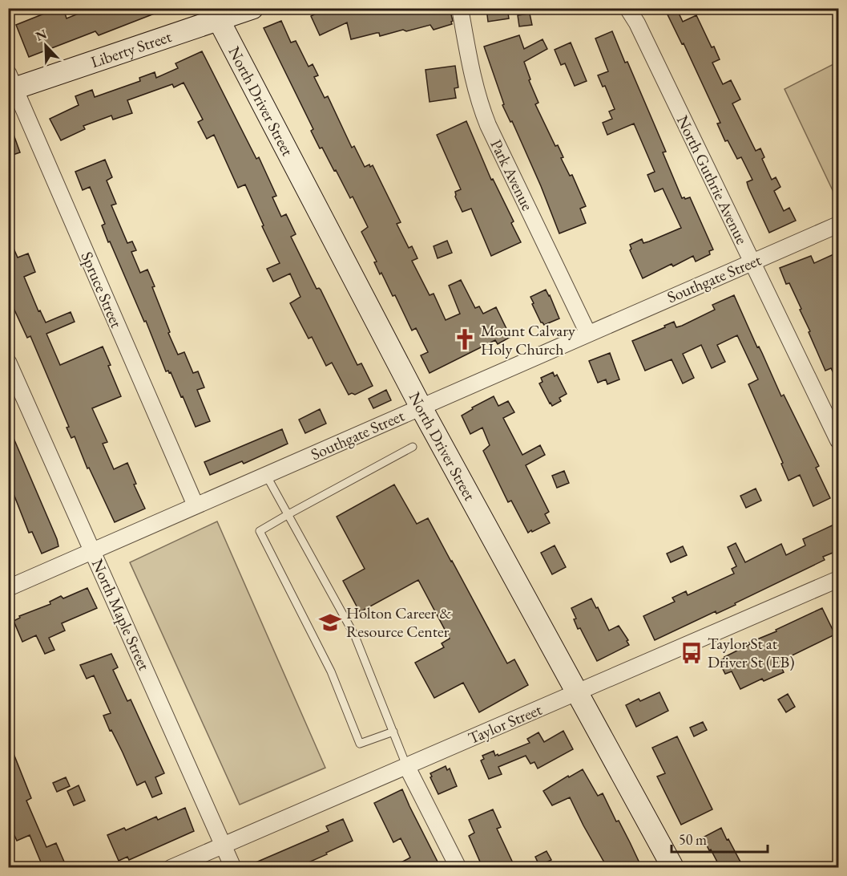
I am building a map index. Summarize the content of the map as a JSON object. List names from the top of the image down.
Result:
{
  "streets": {
    "street": [
      "Liberty Street",
      "North Driver Street",
      "Park Avenue",
      "North Guthrie Avenue",
      "Southgate Street",
      "Spruce Street",
      "North Maple Street",
      "Taylor Street"
    ]
  },
  "crossings": [
    ["Liberty Street", "North Driver Street"],
    ["Liberty Street", "Spruce Street"],
    ["North Driver Street", "Southgate Street"],
    ["North Driver Street", "Taylor Street"],
    ["Park Avenue", "Southgate Street"],
    ["North Guthrie Avenue", "Southgate Street"],
    ["Southgate Street", "Spruce Street"],
    ["Southgate Street", "North Maple Street"],
    ["North Maple Street", "Taylor Street"]
  ],
  "places": {
    "church": ["Mount Calvary Holy Church"],
    "school or university": ["Holton Career & Resource Center"],
    "bus stop": ["Taylor St at Driver St (EB)"]
  },
  "scale_bar": "50 m",
  "north": "top left"
}
